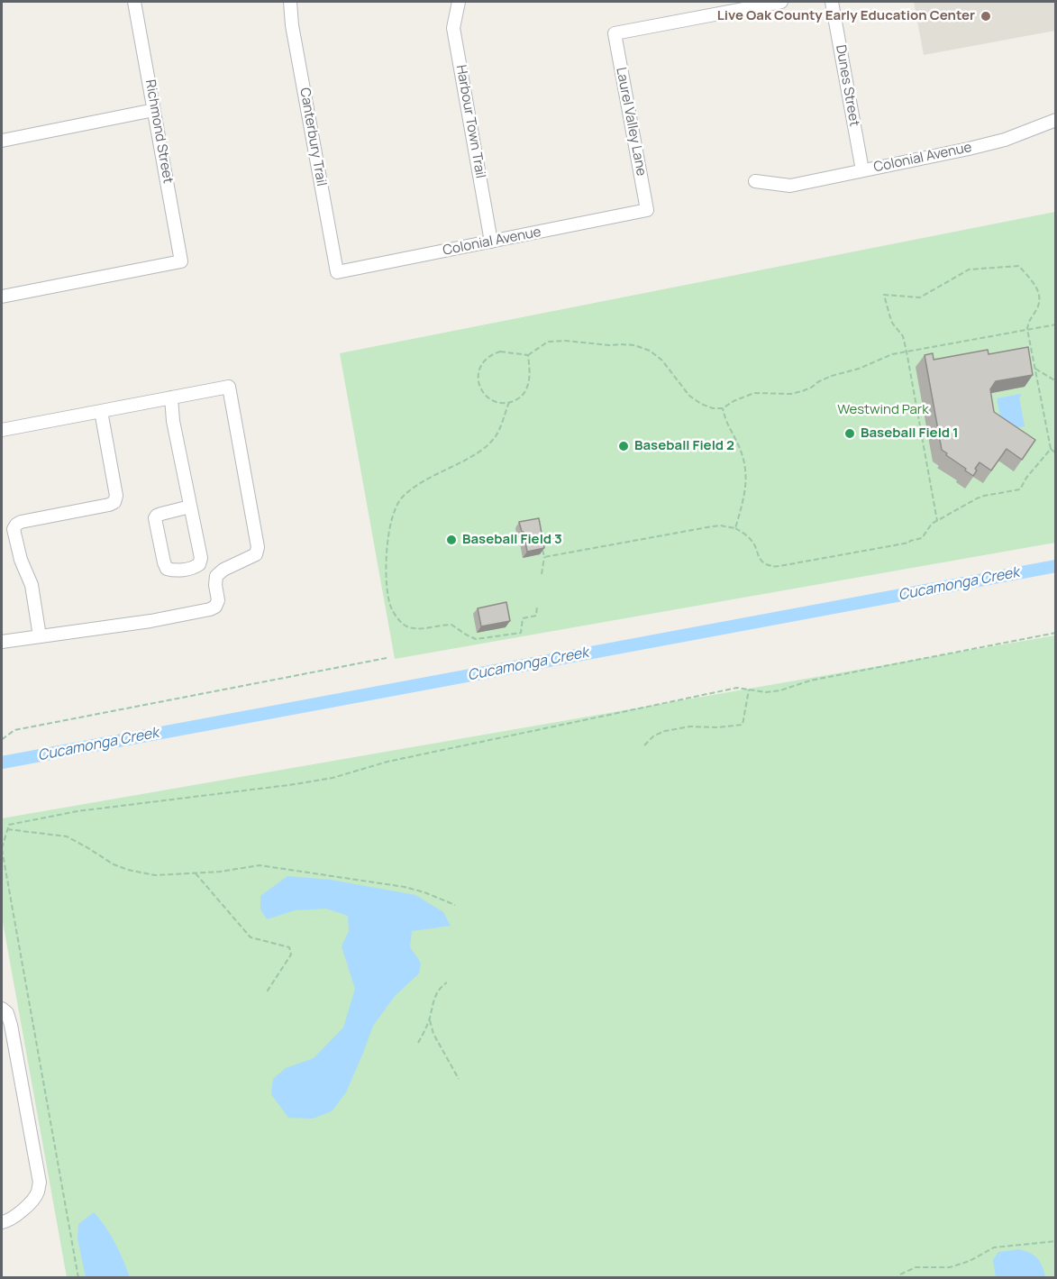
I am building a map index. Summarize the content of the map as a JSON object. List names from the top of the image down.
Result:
{
  "streets": {
    "street": [
      "Dunes Street",
      "Harbour Town Trail",
      "Laurel Valley Lane",
      "Richmond Street",
      "Canterbury Trail",
      "Colonial Avenue"
    ]
  },
  "crossings": [
    ["Dunes Street", "Colonial Avenue"],
    ["Harbour Town Trail", "Colonial Avenue"],
    ["Laurel Valley Lane", "Colonial Avenue"],
    ["Canterbury Trail", "Colonial Avenue"]
  ],
  "water": ["Cucamonga Creek"],
  "parks": ["Westwind Park"],
  "places": [
    "Live Oak County Early Education Center",
    "Baseball Field 1",
    "Baseball Field 2",
    "Baseball Field 3"
  ]
}
